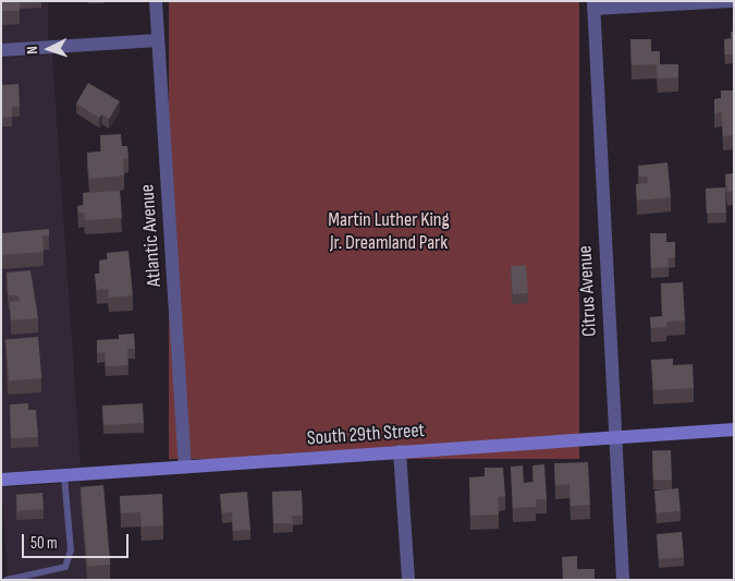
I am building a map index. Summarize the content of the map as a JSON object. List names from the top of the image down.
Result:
{
  "streets": {
    "street": ["Atlantic Avenue", "Citrus Avenue", "South 29th Street"]
  },
  "crossings": [
    ["Atlantic Avenue", "South 29th Street"],
    ["Citrus Avenue", "South 29th Street"]
  ],
  "parks": ["Martin Luther King Jr. Dreamland Park"],
  "scale_bar": "50 m",
  "north": "left"
}
